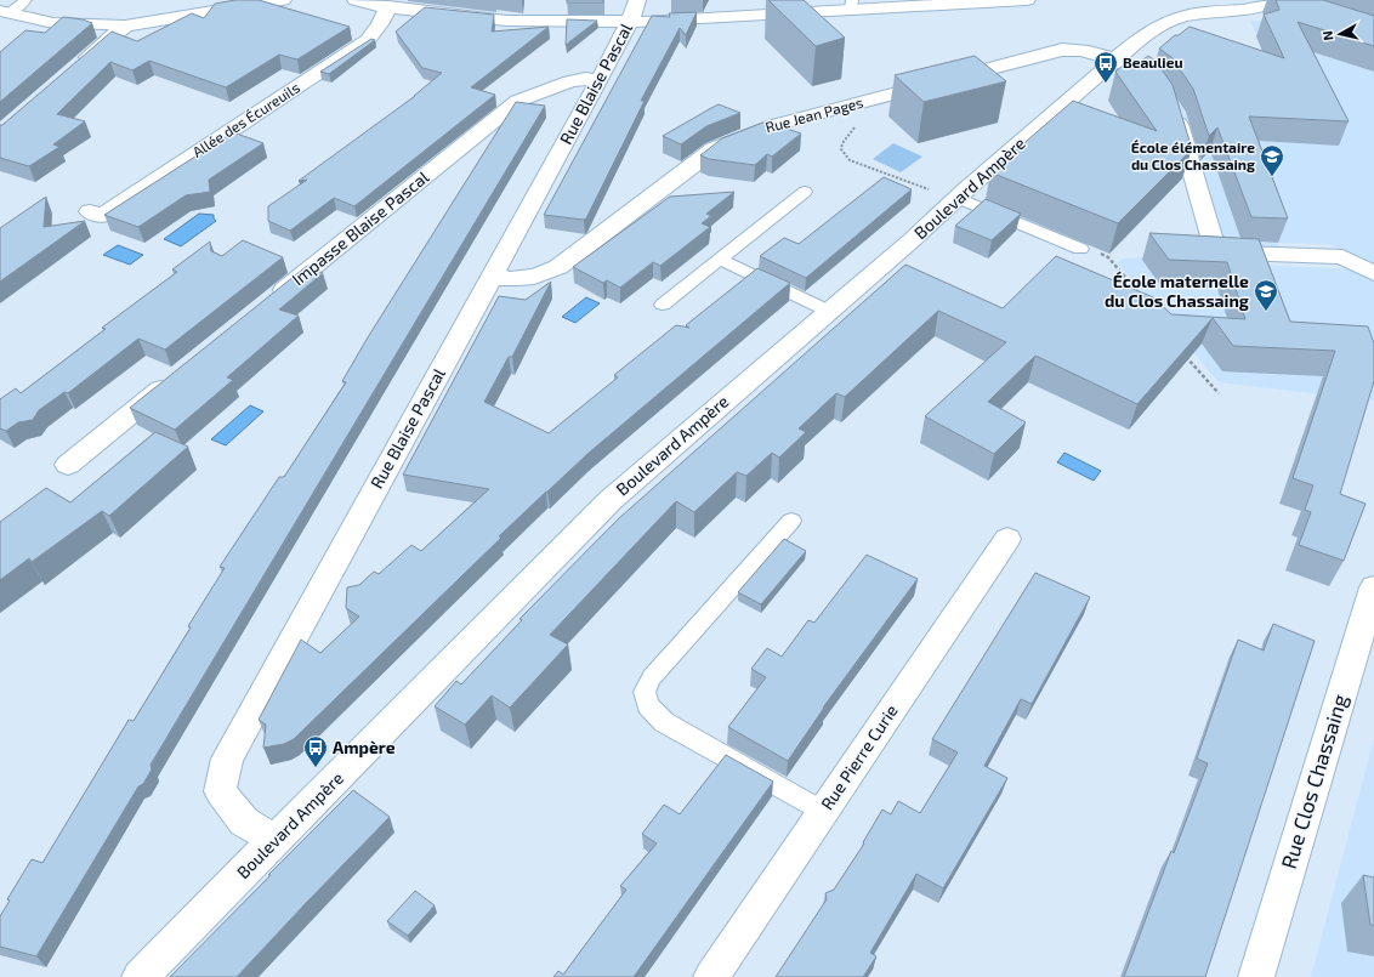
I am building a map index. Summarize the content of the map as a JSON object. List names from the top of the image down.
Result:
{
  "streets": {
    "street": [
      "Rue Blaise Pascal",
      "Rue Jean Pages",
      "Allée des Écureuils",
      "Boulevard Ampère",
      "Impasse Blaise Pascal",
      "Rue Pierre Curie",
      "Rue Clos Chassaing"
    ]
  },
  "crossings": [
    ["Rue Blaise Pascal", "Rue Jean Pages"],
    ["Rue Blaise Pascal", "Boulevard Ampère"],
    ["Rue Blaise Pascal", "Impasse Blaise Pascal"],
    ["Rue Jean Pages", "Boulevard Ampère"]
  ],
  "places": {
    "bus stop": ["Beaulieu", "Ampère"],
    "school or university": ["École élémentaire du Clos Chassaing", "École maternelle du Clos Chassaing"]
  },
  "north": "left"
}
